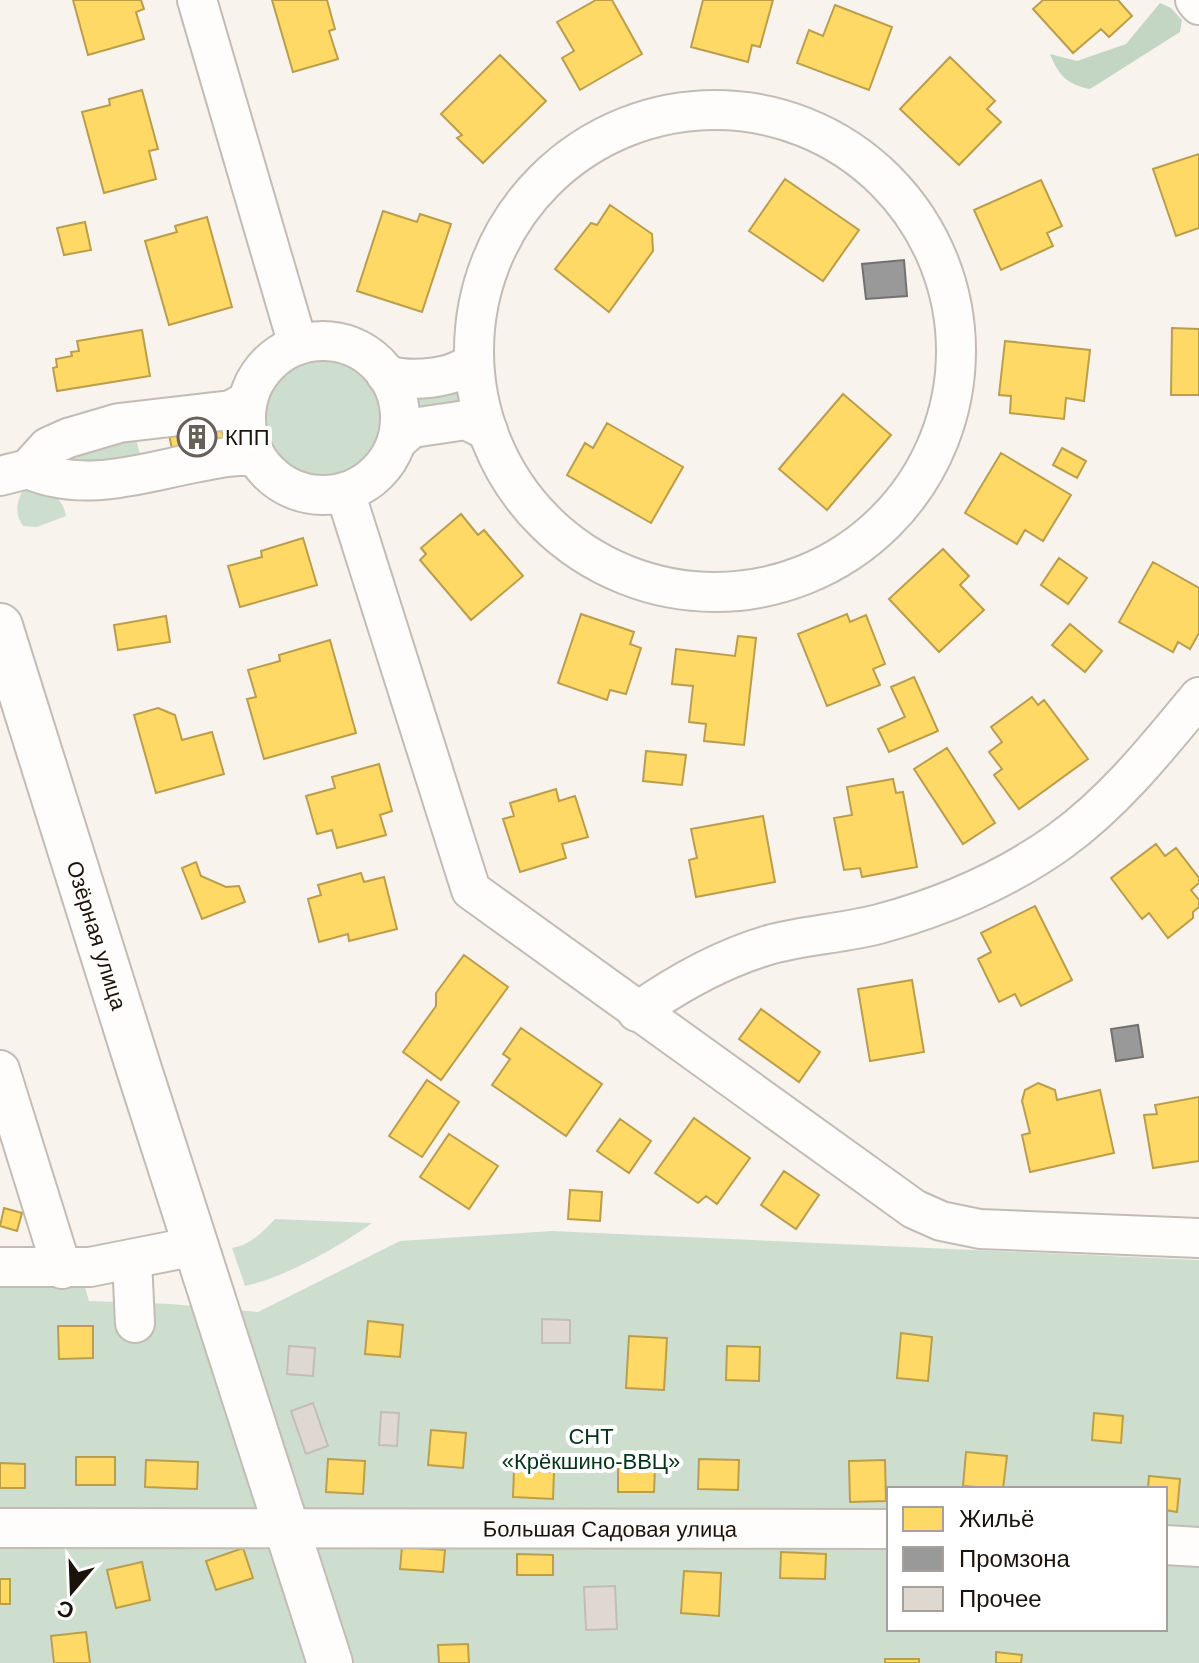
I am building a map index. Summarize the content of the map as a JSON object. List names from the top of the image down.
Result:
{
  "streets": {
    "main road": ["Озёрная улица"],
    "street": ["Большая Садовая улица"]
  },
  "crossings": [
    ["Озёрная улица", "Большая Садовая улица"]
  ],
  "parks": ["СНТ «Крёкшино-ВВЦ»"],
  "places": {
    "building": ["КПП"]
  },
  "legend": ["Жильё", "Промзона", "Прочее"],
  "north": "bottom"
}
